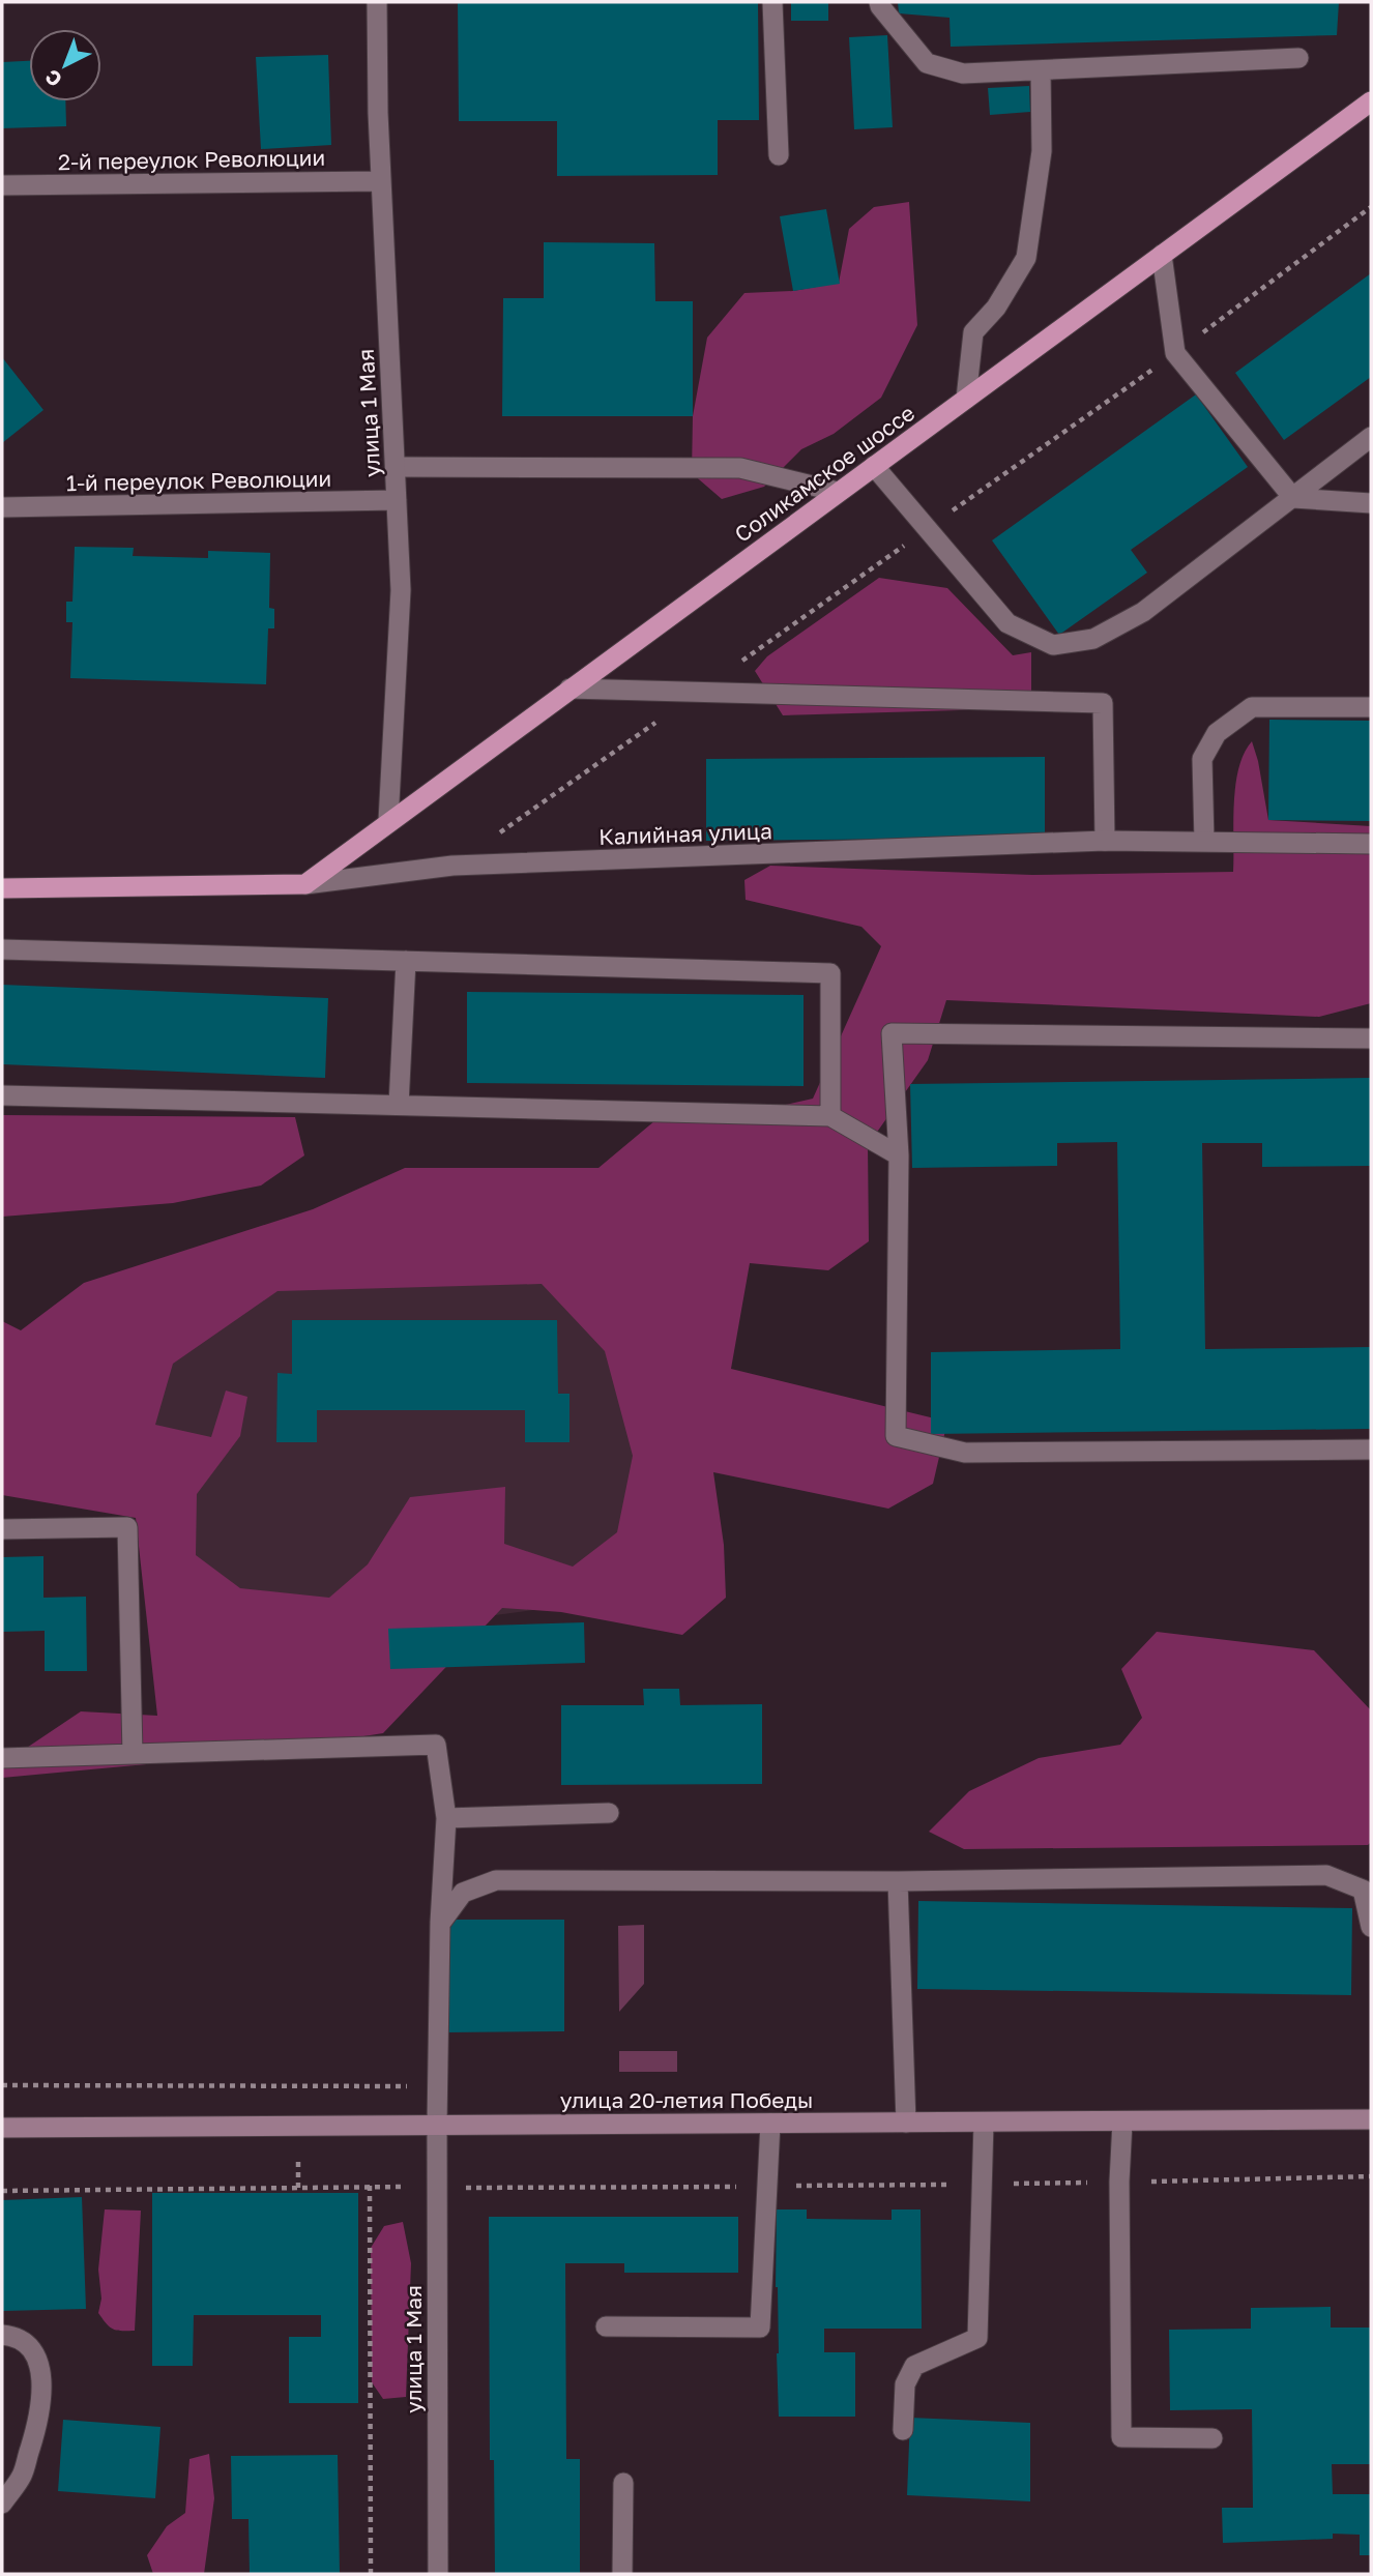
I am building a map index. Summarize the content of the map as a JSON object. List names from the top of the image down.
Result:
{
  "streets": {
    "highway": ["Соликамское шоссе", "Калийная улица"],
    "main road": ["улица 20-летия Победы"],
    "street": ["2-й переулок Революции", "улица 1 Мая", "1-й переулок Революции"]
  },
  "crossings": [
    ["2-й переулок Революции", "улица 1 Мая"],
    ["улица 1 Мая", "Соликамское шоссе"],
    ["улица 1 Мая", "1-й переулок Революции"],
    ["улица 1 Мая", "улица 20-летия Победы"],
    ["Соликамское шоссе", "Калийная улица"]
  ],
  "north": "bottom left"
}
